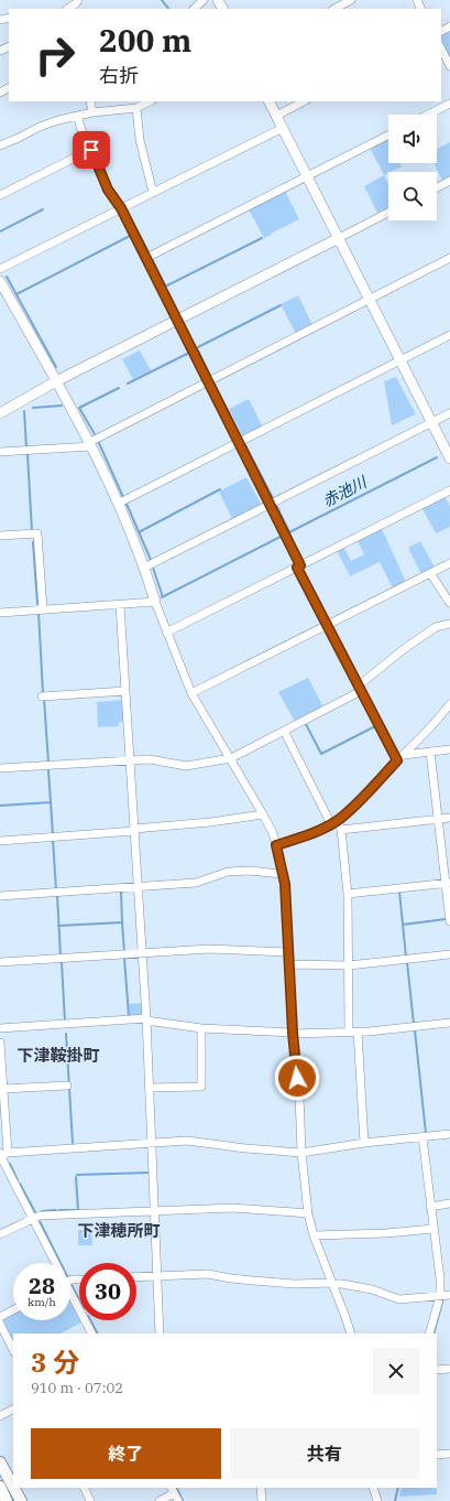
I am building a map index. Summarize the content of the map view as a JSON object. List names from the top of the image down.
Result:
{
  "districts": ["下津鞍掛町", "下津穂所町"],
  "water": ["赤池川"],
  "page": {
    "turn": ["200 m", "右折"],
    "speed": "28 km/h",
    "limit": "30",
    "heading": ["3 分", "910 m · 07:02"],
    "buttons": ["終了", "共有"]
  }
}
